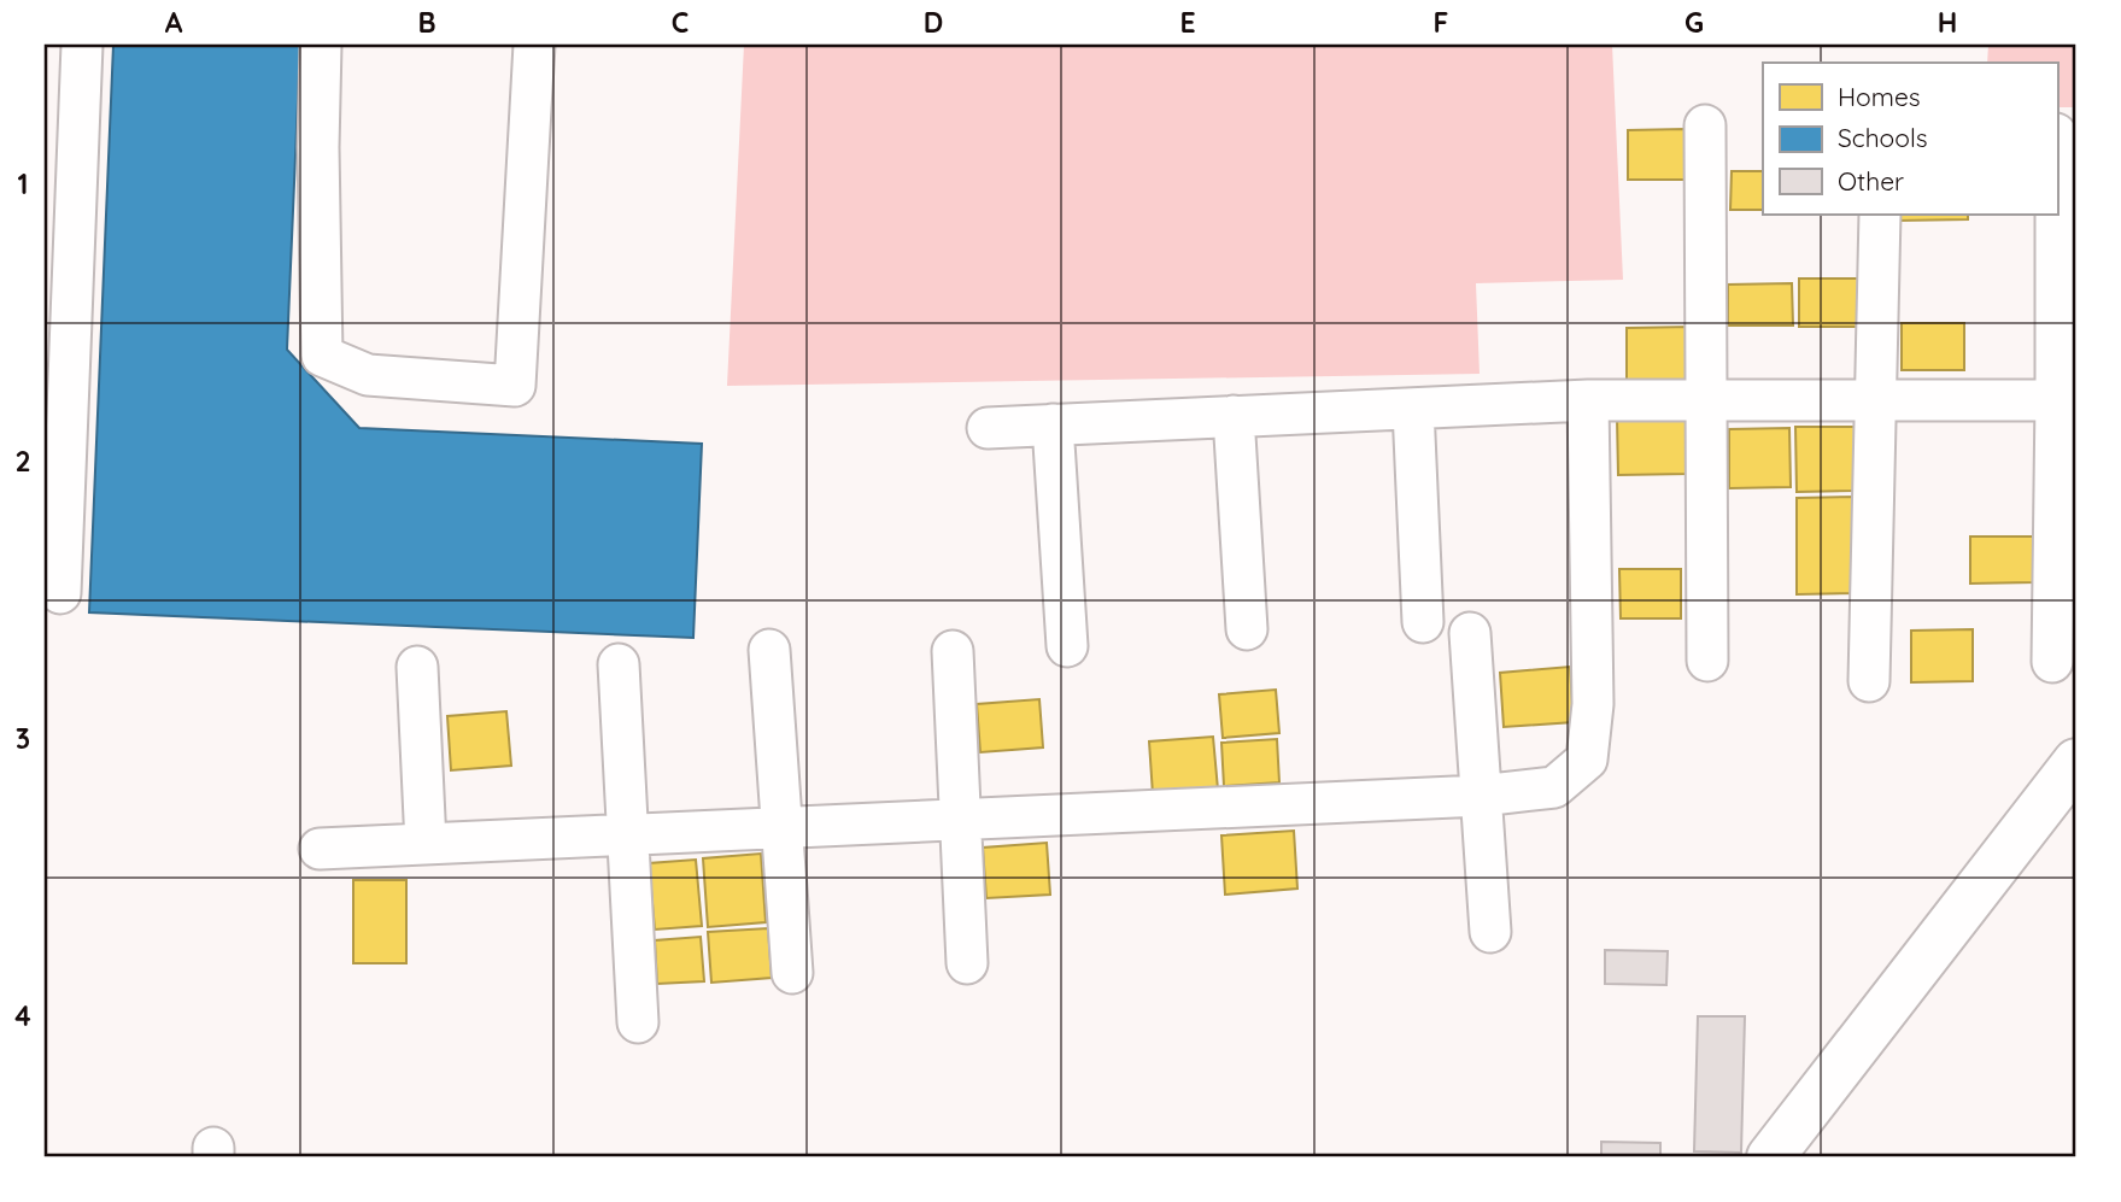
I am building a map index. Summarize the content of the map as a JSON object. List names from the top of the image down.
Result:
{
  "legend": ["Homes", "Schools", "Other"],
  "grid": {
    "columns": [
      "A",
      "B",
      "C",
      "D",
      "E",
      "F",
      "G",
      "H"
    ],
    "rows": [
      "1",
      "2",
      "3",
      "4"
    ]
  }
}
